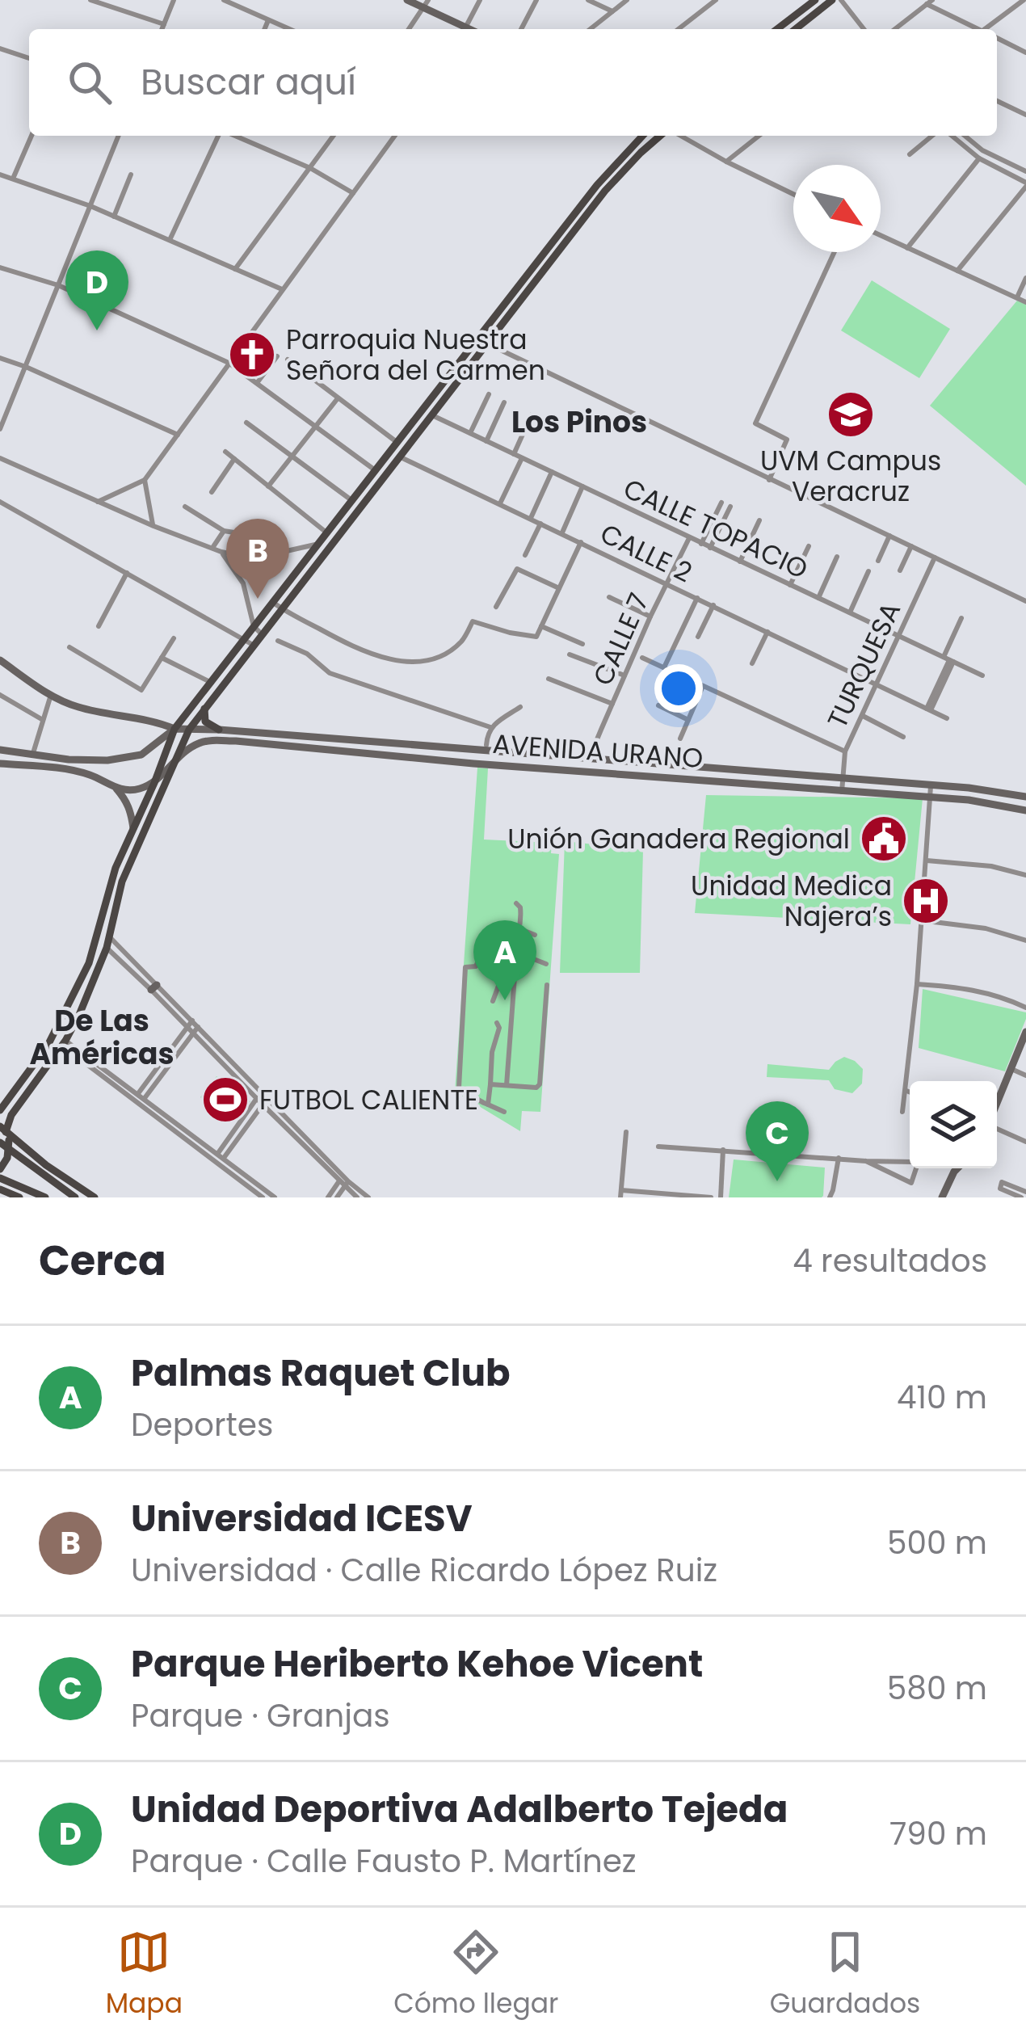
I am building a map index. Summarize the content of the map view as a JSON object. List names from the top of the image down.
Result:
{
  "streets": {
    "main road": ["AVENIDA URANO"],
    "street": [
      "CALLE TOPACIO",
      "CALLE 2",
      "CALLE 7",
      "TURQUESA"
    ]
  },
  "crossings": [
    ["CALLE TOPACIO", "CALLE 7"],
    ["CALLE TOPACIO", "TURQUESA"],
    ["CALLE 2", "CALLE 7"],
    ["CALLE 2", "TURQUESA"],
    ["CALLE 7", "AVENIDA URANO"],
    ["TURQUESA", "AVENIDA URANO"]
  ],
  "districts": ["Los Pinos", "De Las Américas"],
  "places": {
    "church": ["Parroquia Nuestra Señora del Carmen"],
    "school or university": ["UVM Campus Veracruz"],
    "public building": ["Unión Ganadera Regional"],
    "hospital": ["Unidad Medica Najera’s"],
    "sports": ["FUTBOL CALIENTE"]
  },
  "north": "bottom right",
  "page": {
    "search": "Buscar aquí",
    "pins": [
      "D",
      "B",
      "A",
      "C"
    ],
    "heading": ["Cerca", "4 resultados"],
    "list": [
      {
        "mark": "A",
        "name": "Palmas Raquet Club",
        "note": "Deportes",
        "value": "410 m"
      },
      {
        "mark": "B",
        "name": "Universidad ICESV",
        "note": "Universidad · Calle Ricardo López Ruiz",
        "value": "500 m"
      },
      {
        "mark": "C",
        "name": "Parque Heriberto Kehoe Vicent",
        "note": "Parque · Granjas",
        "value": "580 m"
      },
      {
        "mark": "D",
        "name": "Unidad Deportiva Adalberto Tejeda",
        "note": "Parque · Calle Fausto P. Martínez",
        "value": "790 m"
      }
    ],
    "nav": ["Mapa", "Cómo llegar", "Guardados"]
  }
}
